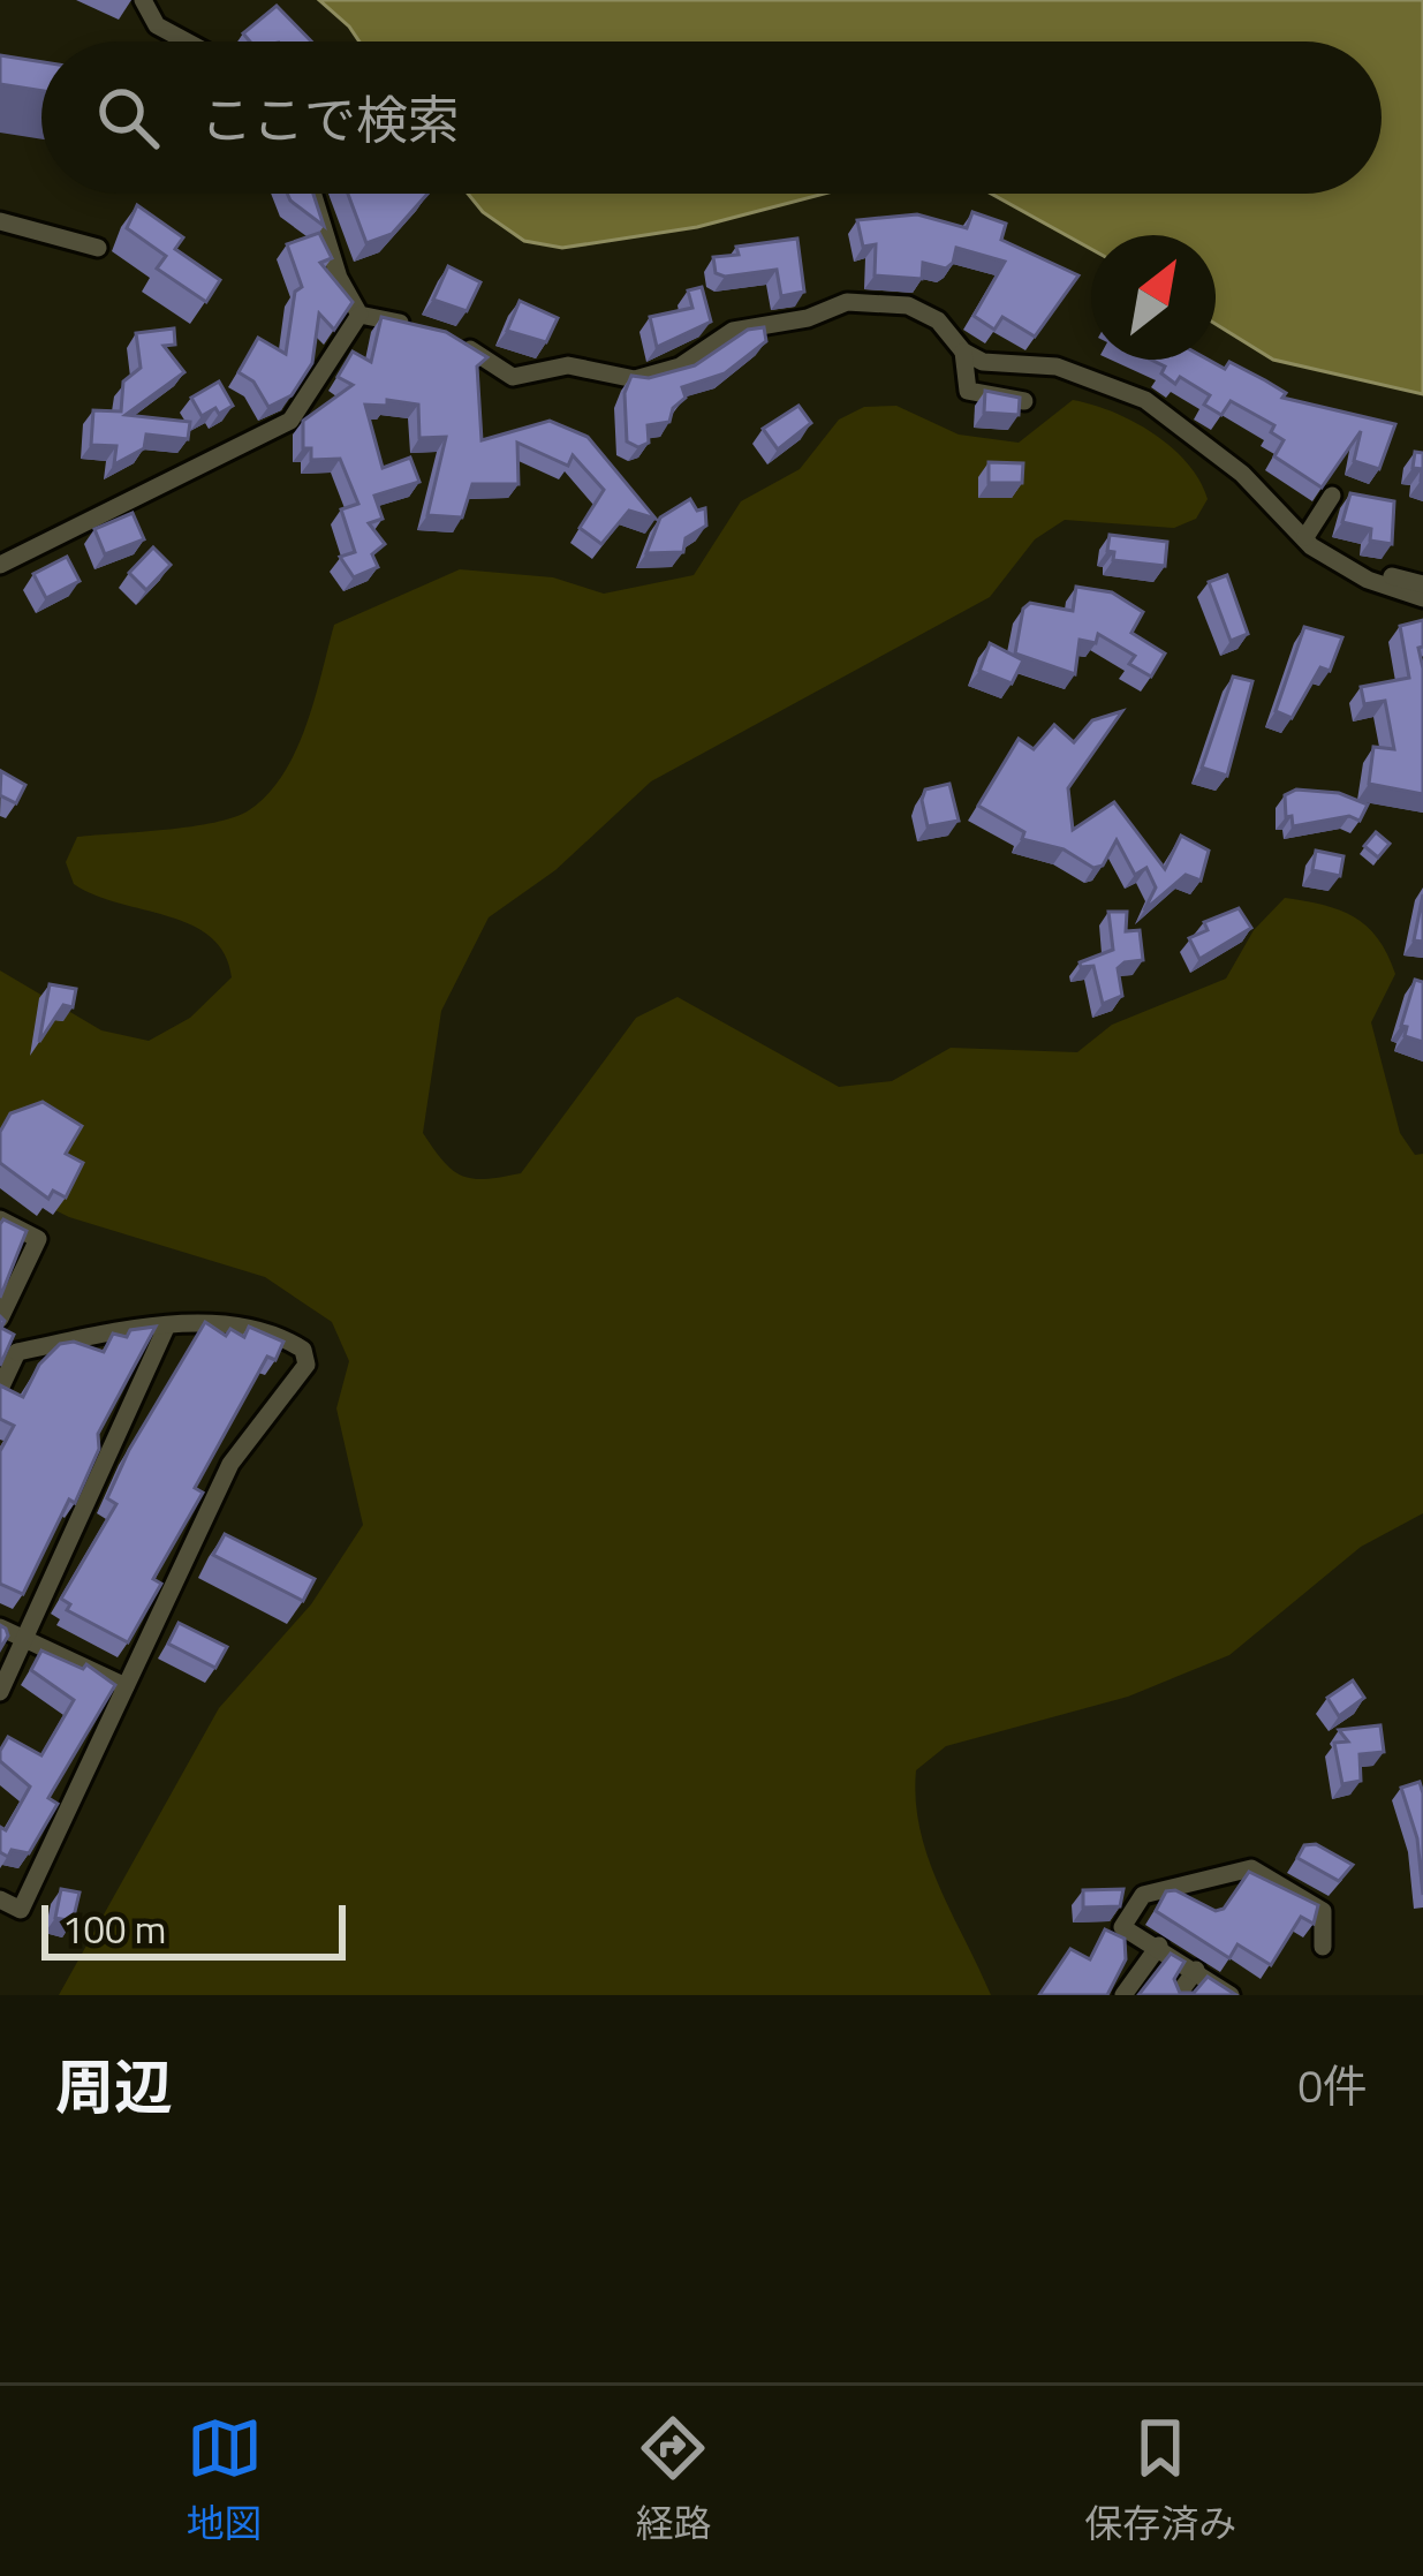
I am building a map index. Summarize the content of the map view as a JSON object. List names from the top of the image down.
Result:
{
  "scale_bar": "100 m",
  "north": "top right",
  "page": {
    "search": "ここで検索",
    "scale": "100 m",
    "heading": ["周辺", "0件"],
    "nav": ["地図", "経路", "保存済み"]
  }
}
